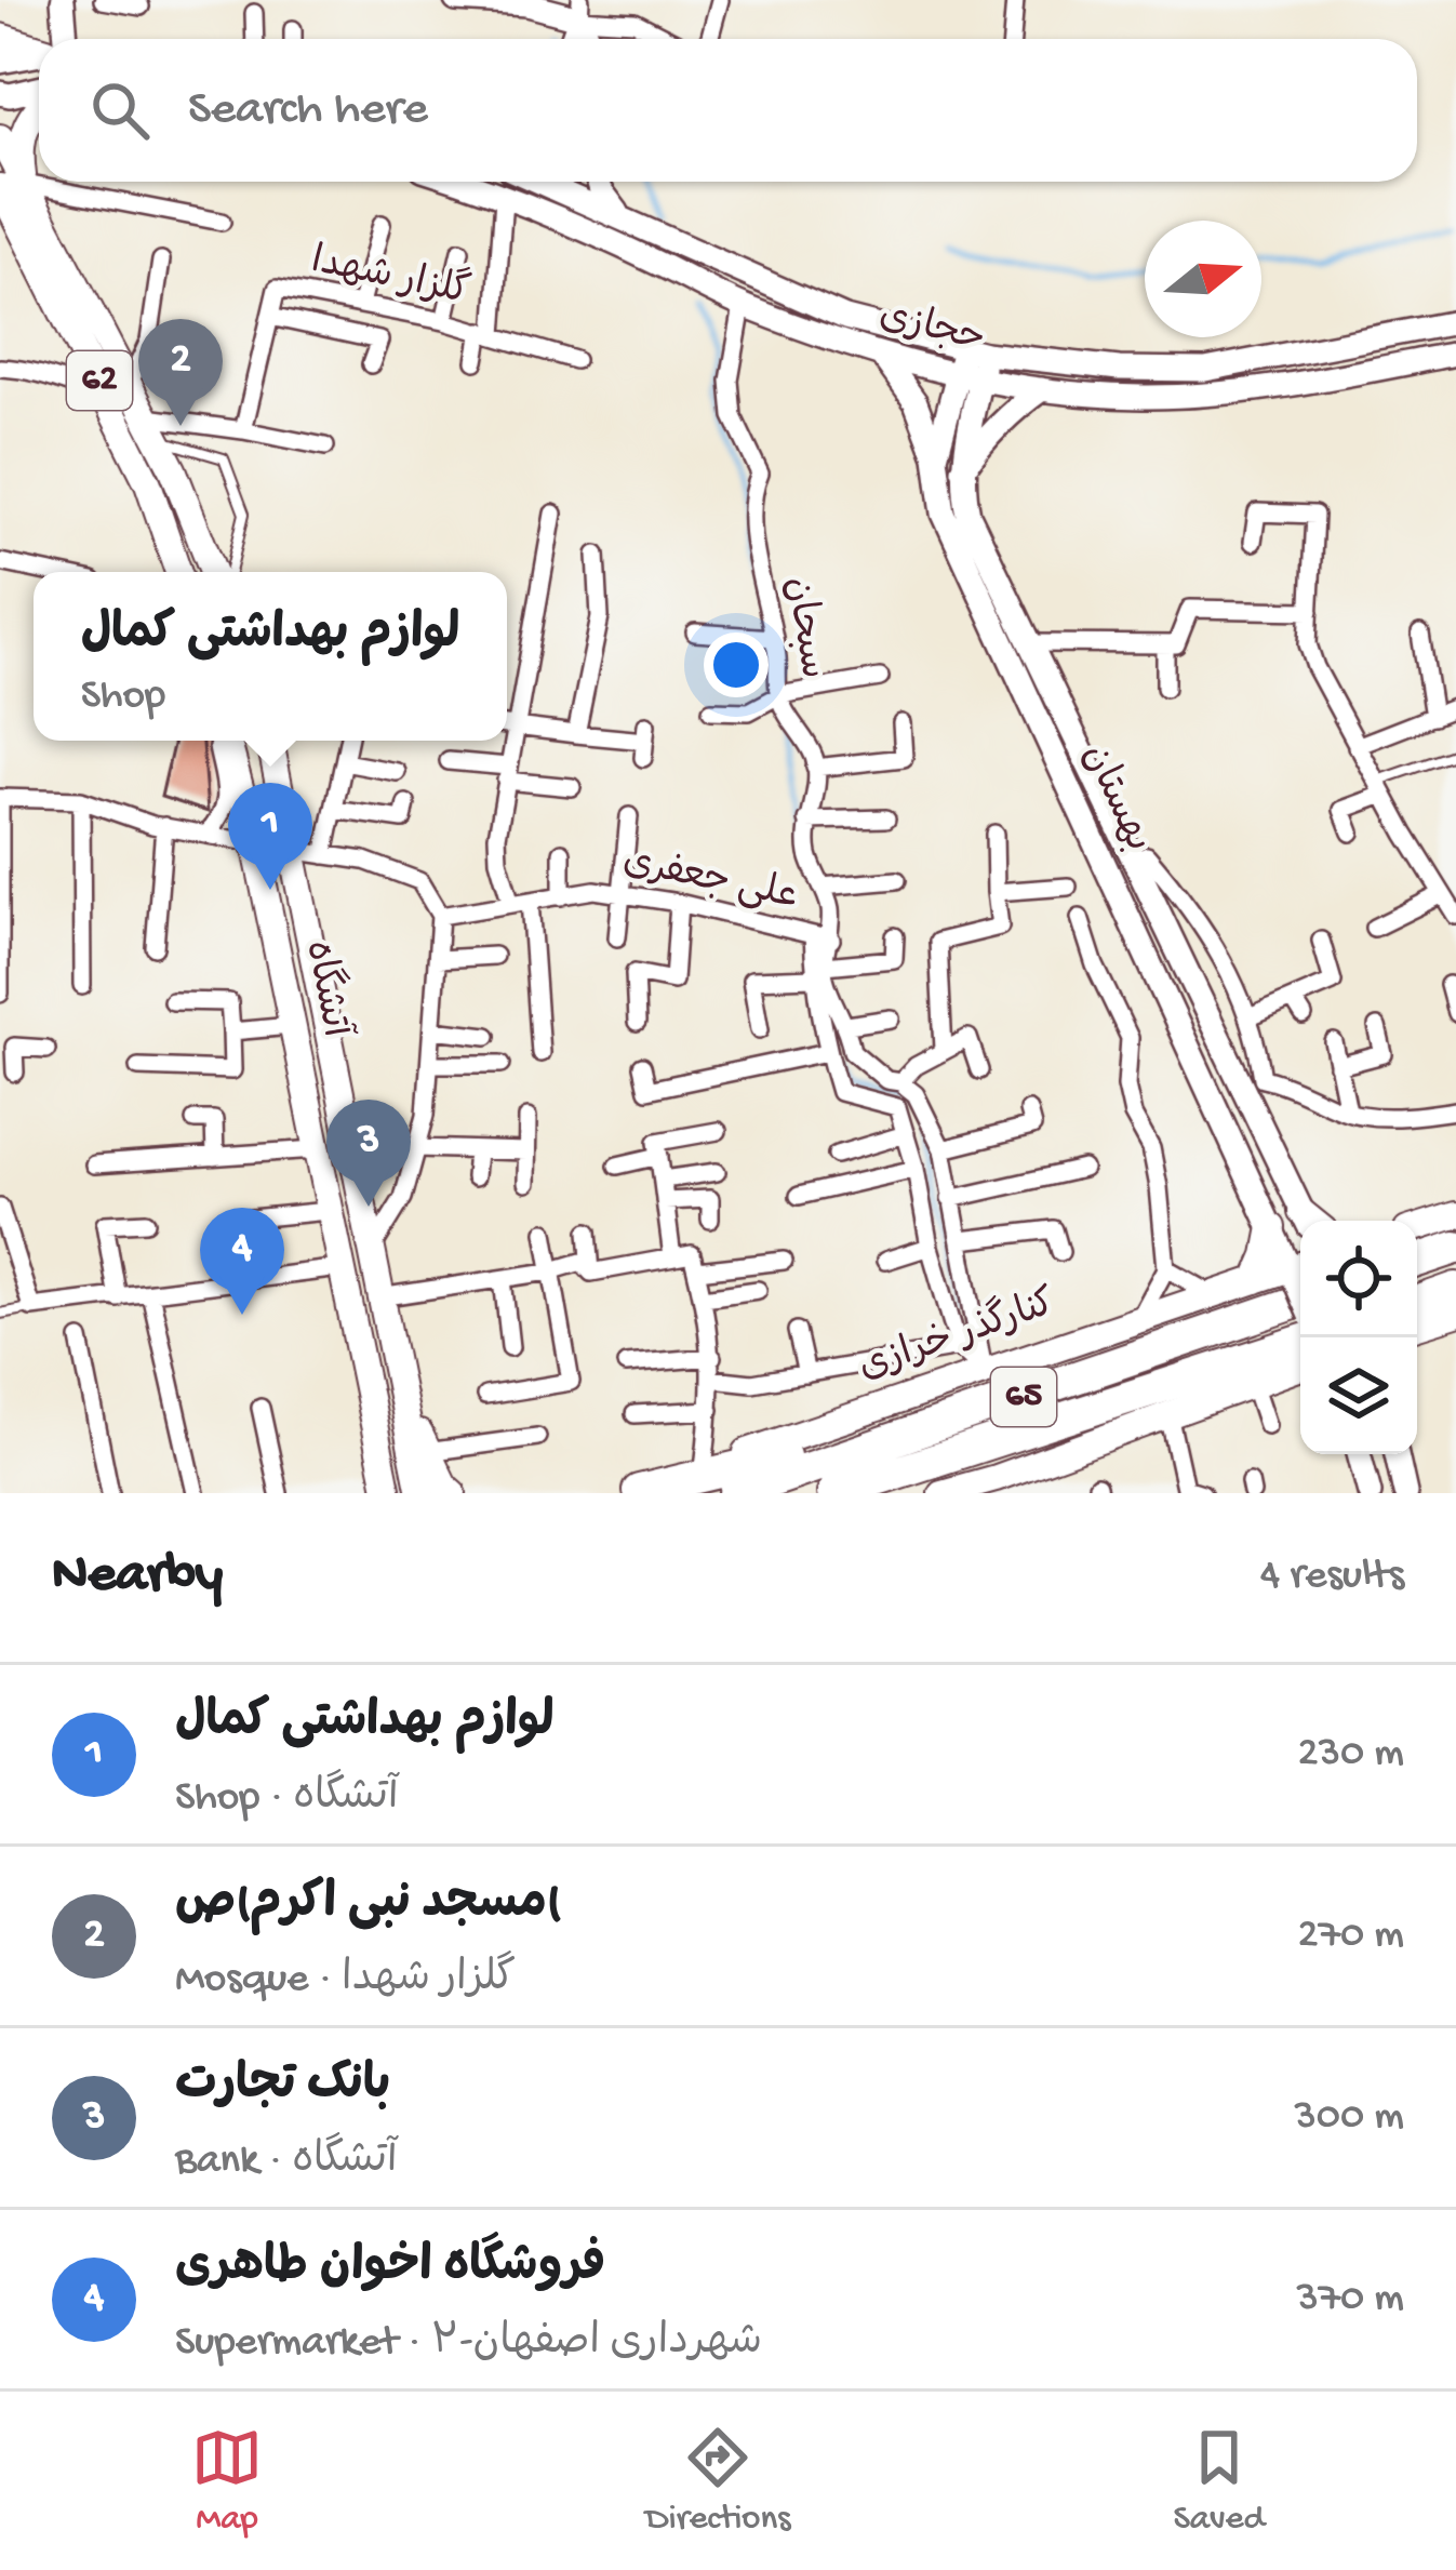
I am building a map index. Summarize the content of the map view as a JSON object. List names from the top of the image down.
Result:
{
  "streets": {
    "highway": ["65"],
    "main road": [
      "حجازی",
      "62",
      "بهستان",
      "آتشگاه",
      "کنارگذر خرازی"
    ],
    "street": ["گلزار شهدا", "سبحان", "علی جعفری"]
  },
  "crossings": [
    ["حجازی", "سبحان"],
    ["حجازی", "بهستان"]
  ],
  "north": "right",
  "page": {
    "search": "Search here",
    "pins": [
      "2",
      "1",
      "3",
      "4"
    ],
    "popup": ["لوازم بهداشتی کمال", "Shop"],
    "heading": ["Nearby", "4 results"],
    "list": [
      {
        "mark": "1",
        "name": "لوازم بهداشتی کمال",
        "note": "Shop · آتشگاه",
        "value": "230 m"
      },
      {
        "mark": "2",
        "name": "مسجد نبی اکرم)ص(",
        "note": "Mosque · گلزار شهدا",
        "value": "270 m"
      },
      {
        "mark": "3",
        "name": "بانک تجارت",
        "note": "Bank · آتشگاه",
        "value": "300 m"
      },
      {
        "mark": "4",
        "name": "فروشگاه اخوان طاهری",
        "note": "Supermarket · ۲-شهرداری اصفهان",
        "value": "370 m"
      }
    ],
    "nav": ["Map", "Directions", "Saved"]
  }
}
